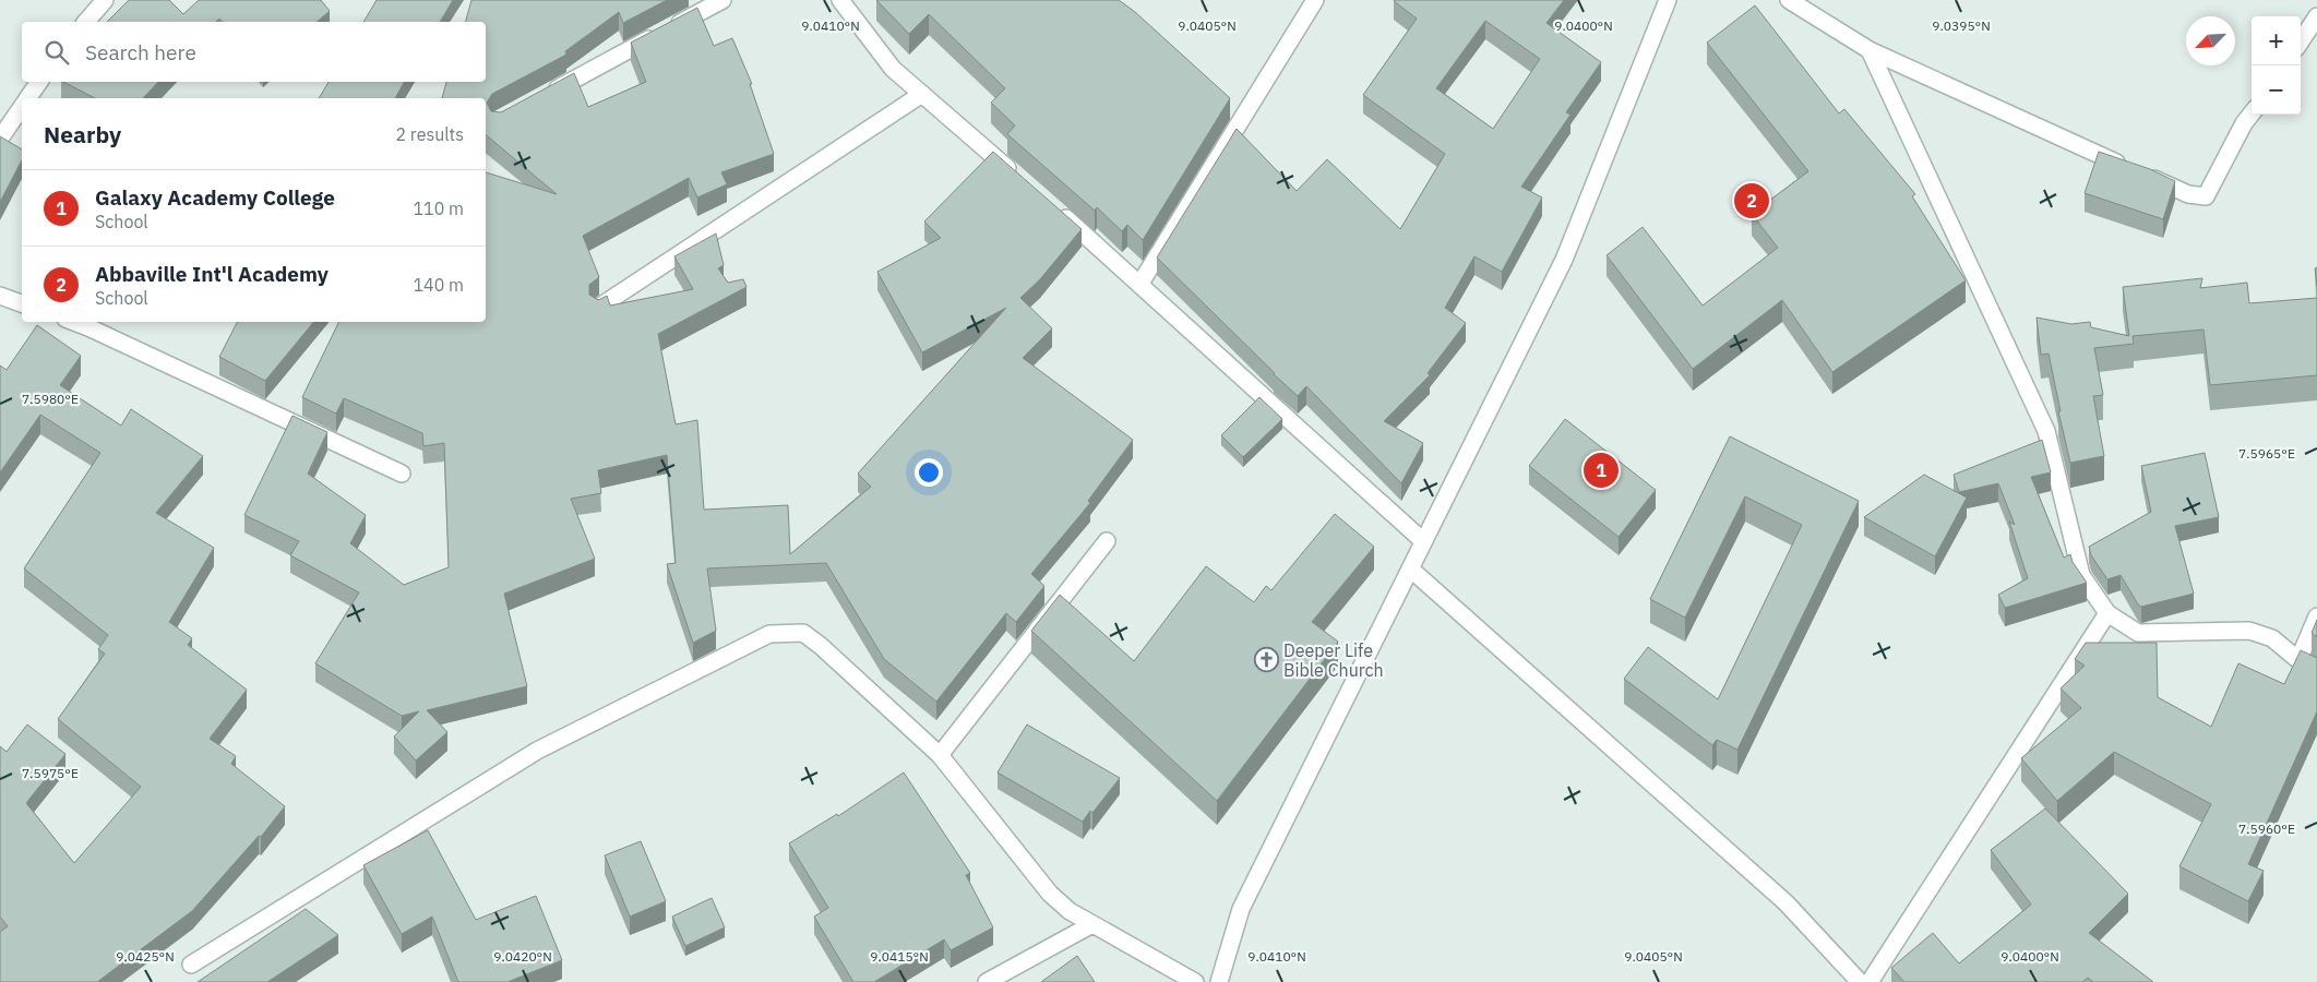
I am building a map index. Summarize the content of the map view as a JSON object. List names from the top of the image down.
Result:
{
  "places": {
    "church": ["Deeper Life Bible Church"]
  },
  "north": "bottom left",
  "page": {
    "map_buttons": ["+", "−"],
    "search": "Search here",
    "heading": ["Nearby", "2 results"],
    "list": [
      {
        "mark": "1",
        "name": "Galaxy Academy College",
        "note": "School",
        "value": "110 m"
      },
      {
        "mark": "2",
        "name": "Abbaville Int'l Academy",
        "note": "School",
        "value": "140 m"
      }
    ],
    "pins": ["2", "1"]
  },
  "coordinates": [
    "9.0410°N",
    "9.0405°N",
    "9.0400°N",
    "9.0395°N",
    "7.5980°E",
    "7.5965°E",
    "7.5975°E",
    "7.5960°E",
    "9.0425°N",
    "9.0420°N",
    "9.0415°N"
  ]
}
